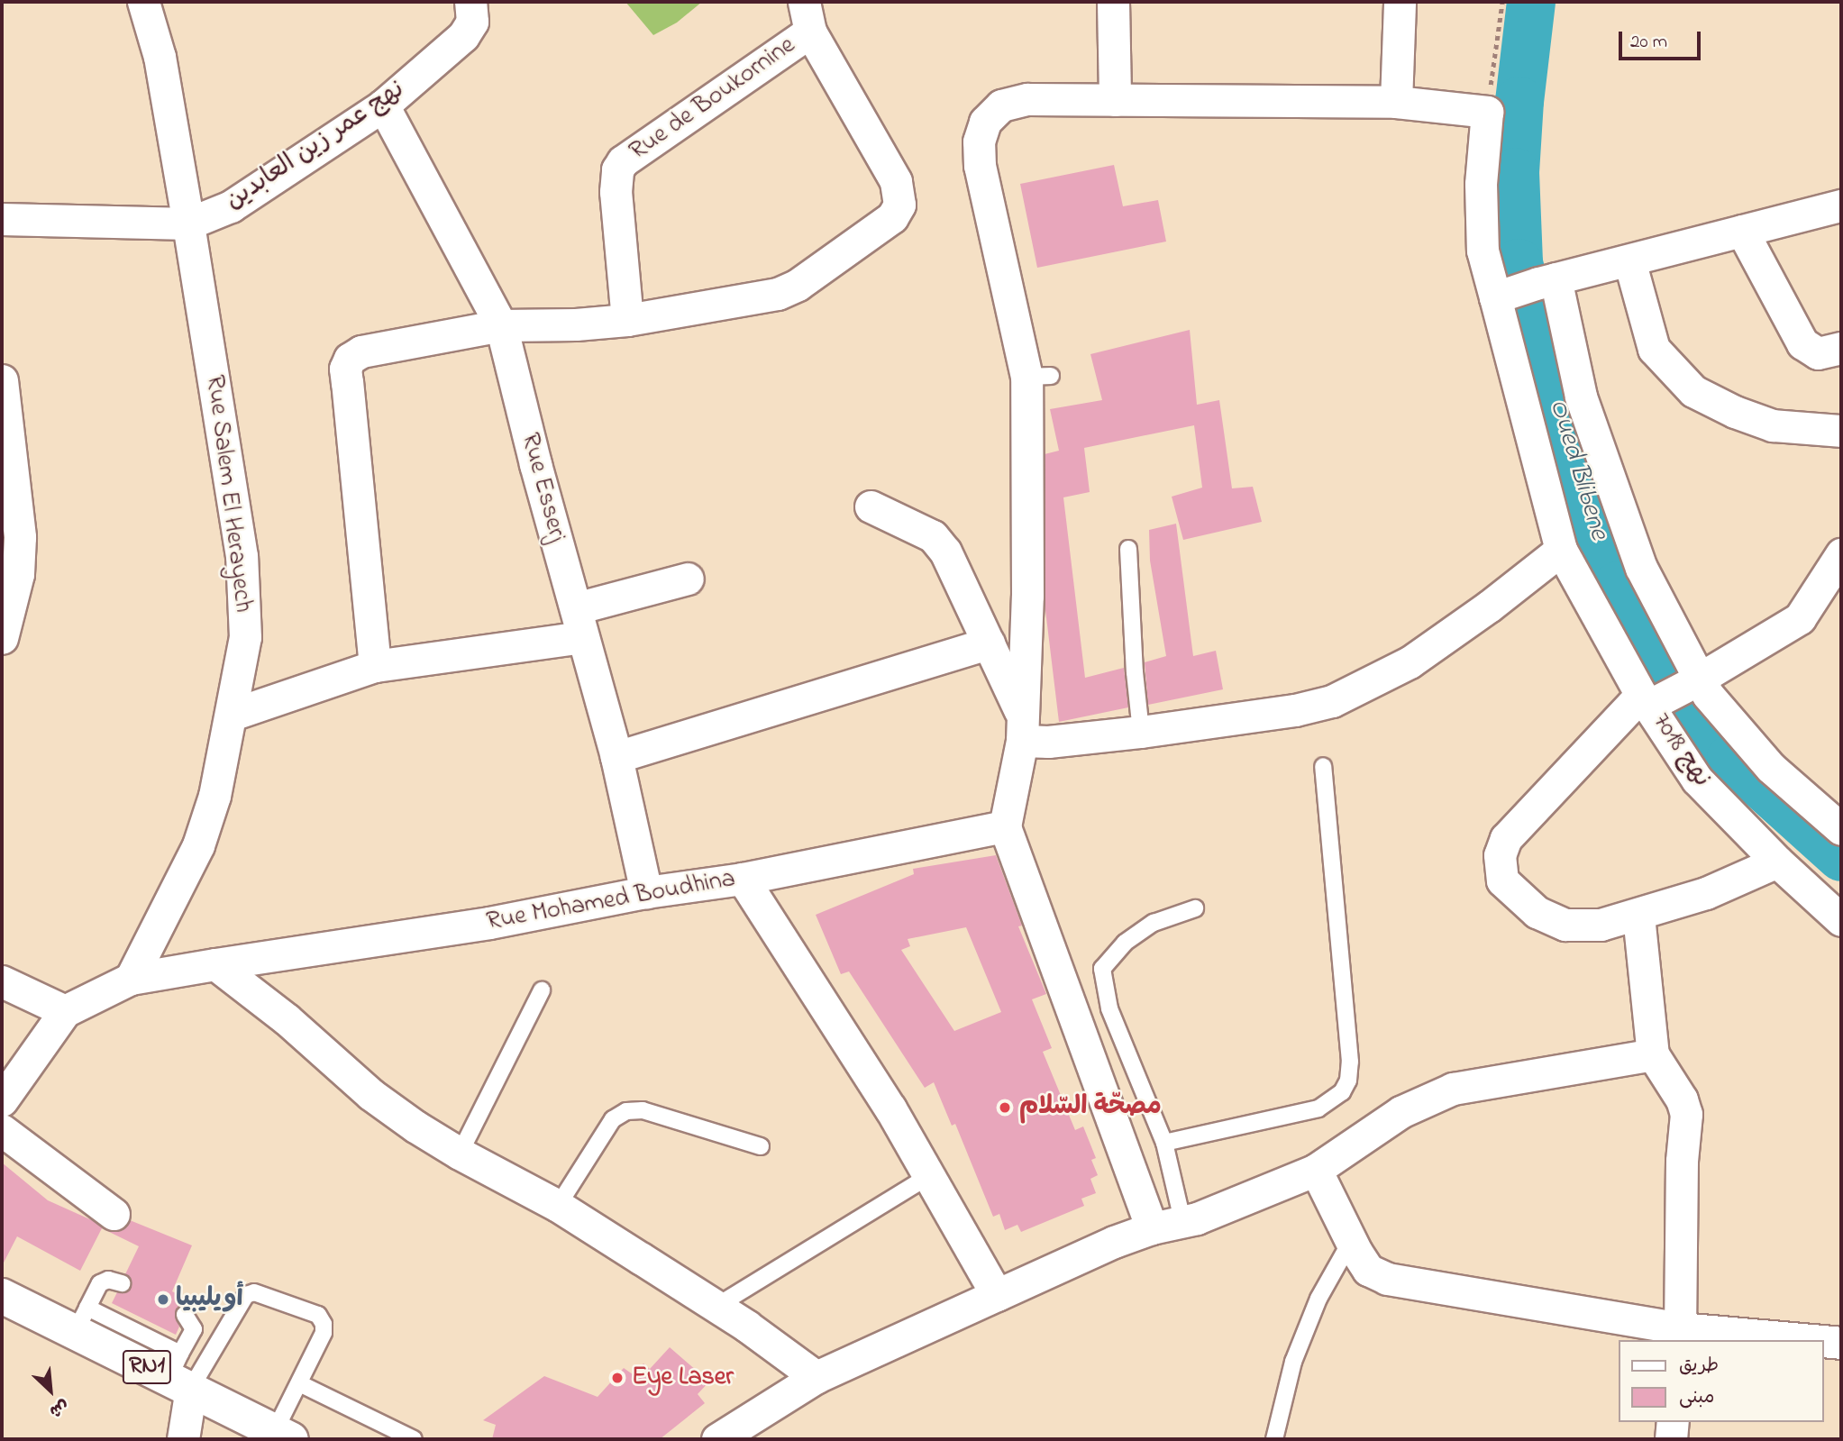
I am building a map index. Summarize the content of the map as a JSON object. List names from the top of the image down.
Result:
{
  "streets": {
    "main road": ["RN1"],
    "street": [
      "Rue de Boukornine",
      "نهج عمر زين العابدين",
      "Rue Esserj",
      "Rue Salem El Herayech",
      "نهج 7018",
      "Rue Mohamed Boudhina"
    ]
  },
  "crossings": [
    ["نهج عمر زين العابدين", "Rue Esserj"],
    ["نهج عمر زين العابدين", "Rue Salem El Herayech"],
    ["Rue Esserj", "Rue Mohamed Boudhina"],
    ["Rue Salem El Herayech", "Rue Mohamed Boudhina"]
  ],
  "water": ["Oued Blibene"],
  "places": ["مصحّة السّلام", "أويليبيا", "Eye Laser"],
  "legend": ["طريق", "مبنى"],
  "scale_bar": "20 m",
  "north": "bottom right"
}
